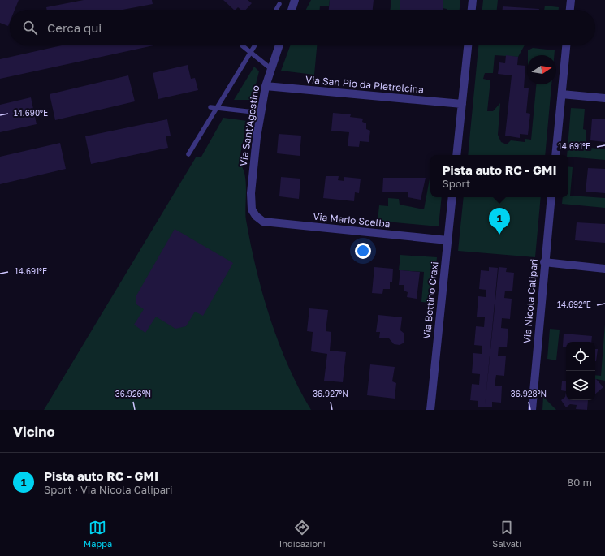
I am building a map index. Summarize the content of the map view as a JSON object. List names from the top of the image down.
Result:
{
  "streets": {
    "street": [
      "Via San Pio da Pietrelcina",
      "Via Sant'Agostino",
      "Via Mario Scelba",
      "Via Bettino Craxi",
      "Via Nicola Calipari"
    ]
  },
  "crossings": [
    ["Via San Pio da Pietrelcina", "Via Sant'Agostino"],
    ["Via Sant'Agostino", "Via Mario Scelba"],
    ["Via Mario Scelba", "Via Bettino Craxi"]
  ],
  "north": "right",
  "page": {
    "search": "Cerca qui",
    "popup": ["Pista auto RC - GMI", "Sport"],
    "pins": "1",
    "heading": "Vicino",
    "list": [
      {
        "mark": "1",
        "name": "Pista auto RC - GMI",
        "note": "Sport · Via Nicola Calipari",
        "value": "80 m"
      }
    ],
    "nav": ["Mappa", "Indicazioni", "Salvati"]
  },
  "coordinates": [
    "14.690°E",
    "14.691°E",
    "14.692°E",
    "36.926°N",
    "36.927°N",
    "36.928°N"
  ]
}
